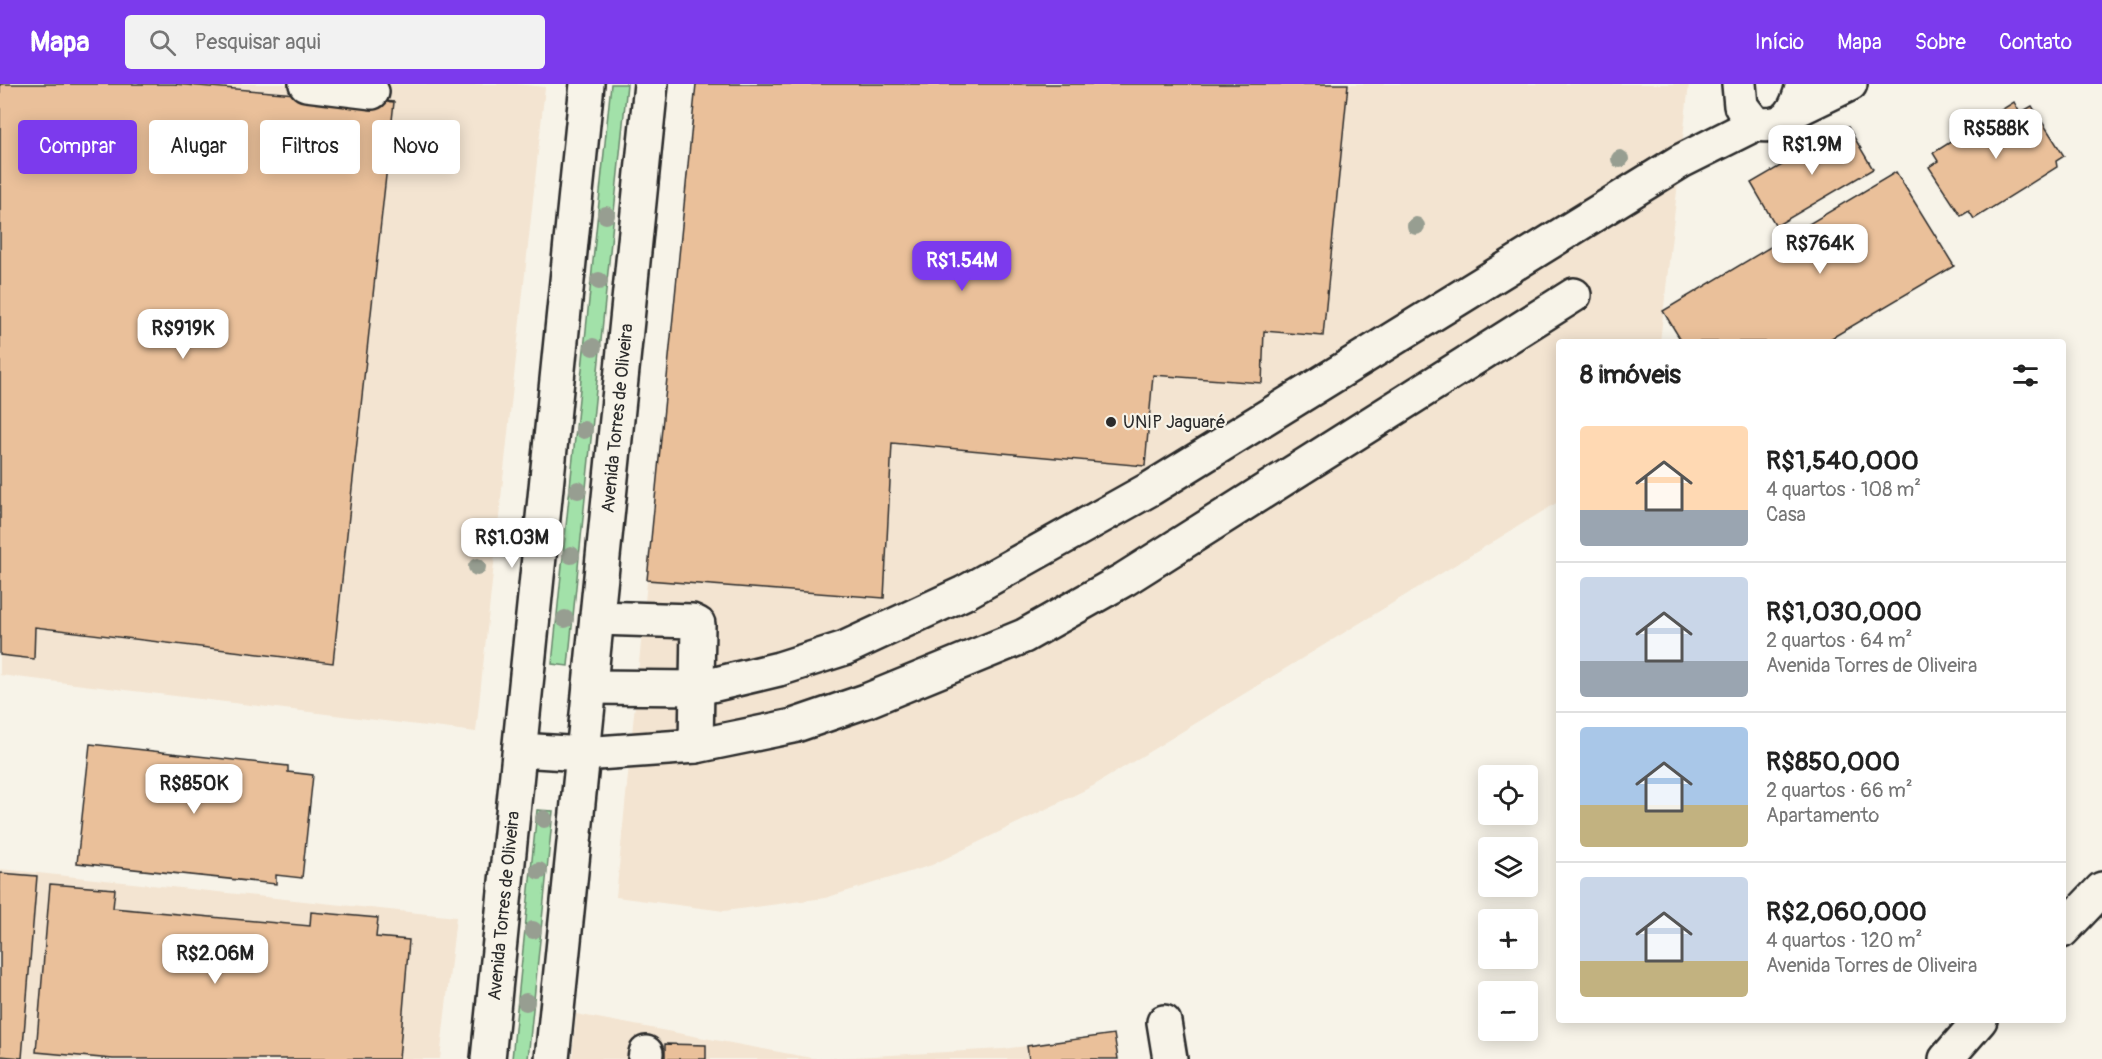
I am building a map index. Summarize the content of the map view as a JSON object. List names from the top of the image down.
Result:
{
  "streets": {
    "street": ["Avenida Torres de Oliveira"]
  },
  "places": ["UNIP Jaguaré"],
  "page": {
    "header": "Mapa",
    "search": "Pesquisar aqui",
    "nav": [
      "Início",
      "Mapa",
      "Sobre",
      "Contato"
    ],
    "price": [
      "R$588K",
      "R$1.9M",
      "R$764K",
      "R$1.54M",
      "R$919K",
      "R$1.03M",
      "R$850K",
      "R$2.06M"
    ],
    "chip": [
      "Comprar",
      "Alugar",
      "Filtros",
      "Novo"
    ],
    "heading": "8 imóveis",
    "list": [
      {
        "name": "R$1,540,000",
        "note": "4 quartos · 108 m² · Casa"
      },
      {
        "name": "R$1,030,000",
        "note": "2 quartos · 64 m² · Avenida Torres de Oliveira"
      },
      {
        "name": "R$850,000",
        "note": "2 quartos · 66 m² · Apartamento"
      },
      {
        "name": "R$2,060,000",
        "note": "4 quartos · 120 m² · Avenida Torres de Oliveira"
      }
    ],
    "map_buttons": ["+", "−"]
  }
}
